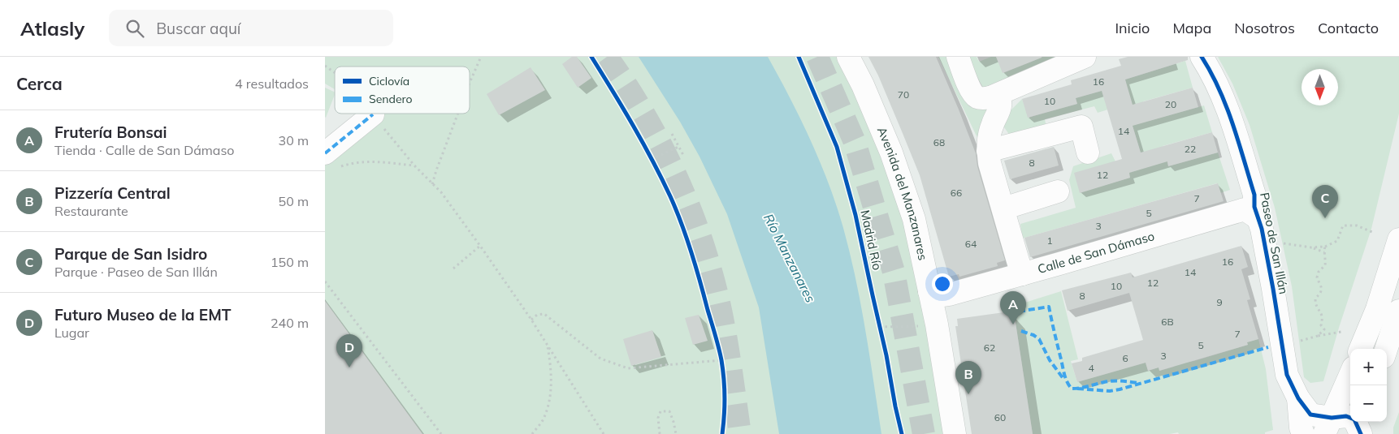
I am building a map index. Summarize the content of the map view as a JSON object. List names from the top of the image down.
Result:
{
  "streets": {
    "street": ["Avenida del Manzanares", "Paseo de San Illán", "Calle de San Dámaso"],
    "cycle path": ["Madrid Río"]
  },
  "crossings": [
    ["Avenida del Manzanares", "Calle de San Dámaso"],
    ["Paseo de San Illán", "Calle de San Dámaso"]
  ],
  "water": ["Río Manzanares"],
  "house_numbers": [
    "16",
    "70",
    "10",
    "20",
    "14",
    "68",
    "22",
    "8",
    "12",
    "66",
    "7",
    "5",
    "3",
    "1",
    "64",
    "16",
    "14",
    "12",
    "10",
    "8",
    "9",
    "6B",
    "7",
    "5",
    "62",
    "3",
    "6",
    "4",
    "60"
  ],
  "legend": ["Ciclovía", "Sendero"],
  "north": "bottom",
  "page": {
    "header": "Atlasly",
    "search": "Buscar aquí",
    "nav": [
      "Inicio",
      "Mapa",
      "Nosotros",
      "Contacto"
    ],
    "heading": ["Cerca", "4 resultados"],
    "list": [
      {
        "mark": "A",
        "name": "Frutería Bonsai",
        "note": "Tienda · Calle de San Dámaso",
        "value": "30 m"
      },
      {
        "mark": "B",
        "name": "Pizzería Central",
        "note": "Restaurante",
        "value": "50 m"
      },
      {
        "mark": "C",
        "name": "Parque de San Isidro",
        "note": "Parque · Paseo de San Illán",
        "value": "150 m"
      },
      {
        "mark": "D",
        "name": "Futuro Museo de la EMT",
        "note": "Lugar",
        "value": "240 m"
      }
    ],
    "pins": [
      "C",
      "A",
      "D",
      "B"
    ],
    "map_buttons": ["+", "−"]
  }
}
